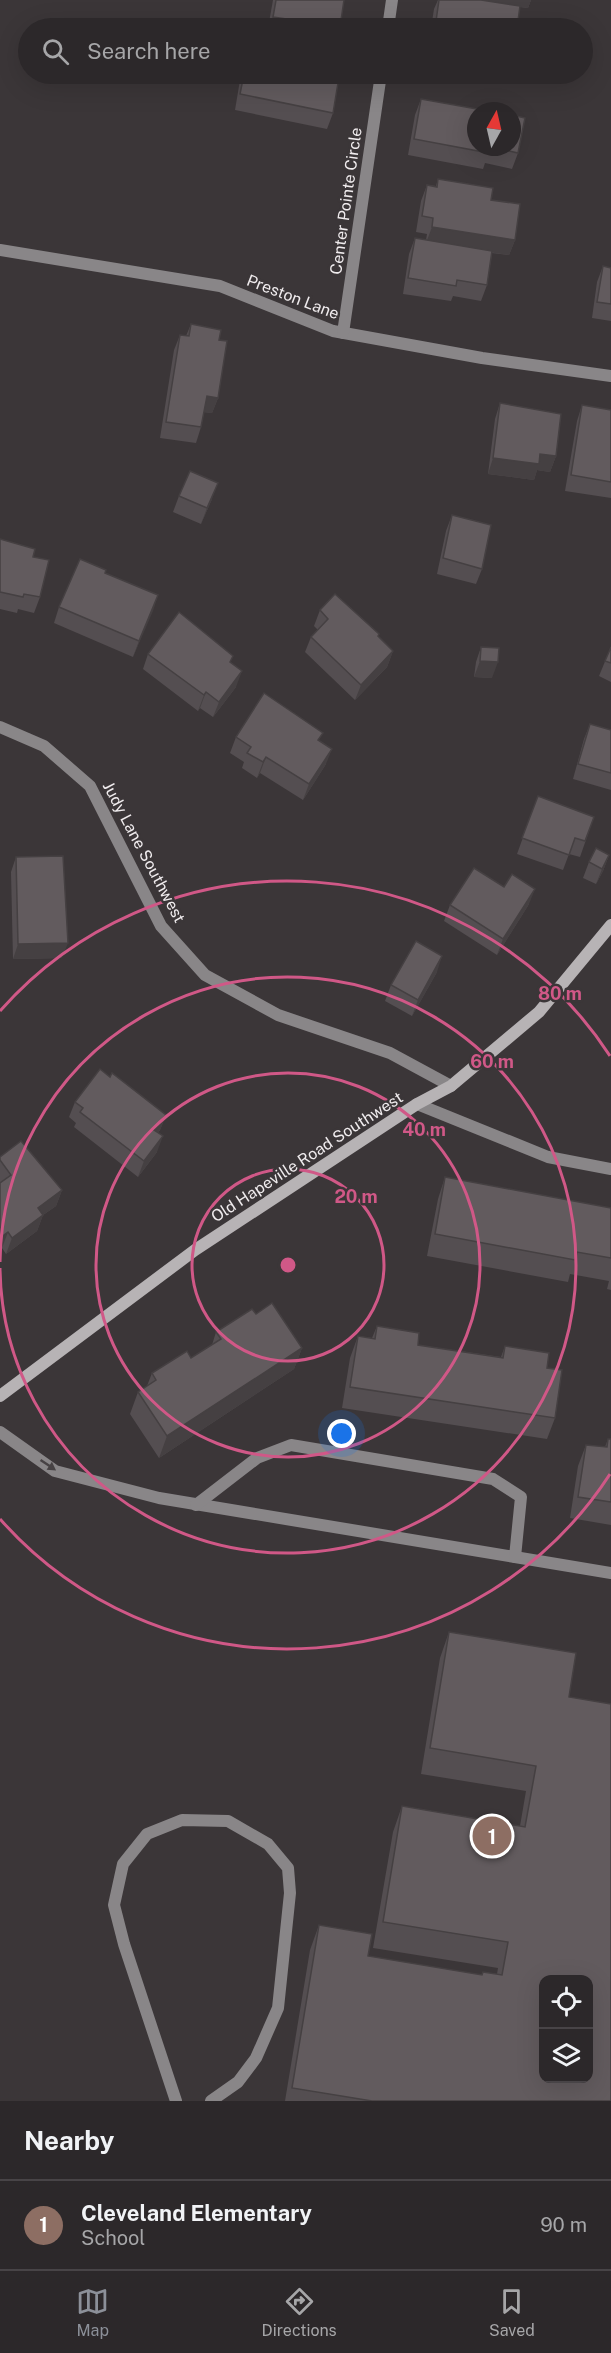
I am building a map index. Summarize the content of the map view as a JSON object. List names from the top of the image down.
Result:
{
  "streets": {
    "street": [
      "Center Pointe Circle",
      "Preston Lane",
      "Judy Lane Southwest",
      "Old Hapeville Road Southwest"
    ]
  },
  "crossings": [
    ["Center Pointe Circle", "Preston Lane"],
    ["Judy Lane Southwest", "Old Hapeville Road Southwest"]
  ],
  "north": "top",
  "page": {
    "search": "Search here",
    "pins": "1",
    "heading": "Nearby",
    "list": [
      {
        "mark": "1",
        "name": "Cleveland Elementary",
        "note": "School",
        "value": "90 m"
      }
    ],
    "nav": ["Map", "Directions", "Saved"]
  },
  "rings": [
    "80 m",
    "60 m",
    "40 m",
    "20 m"
  ]
}
